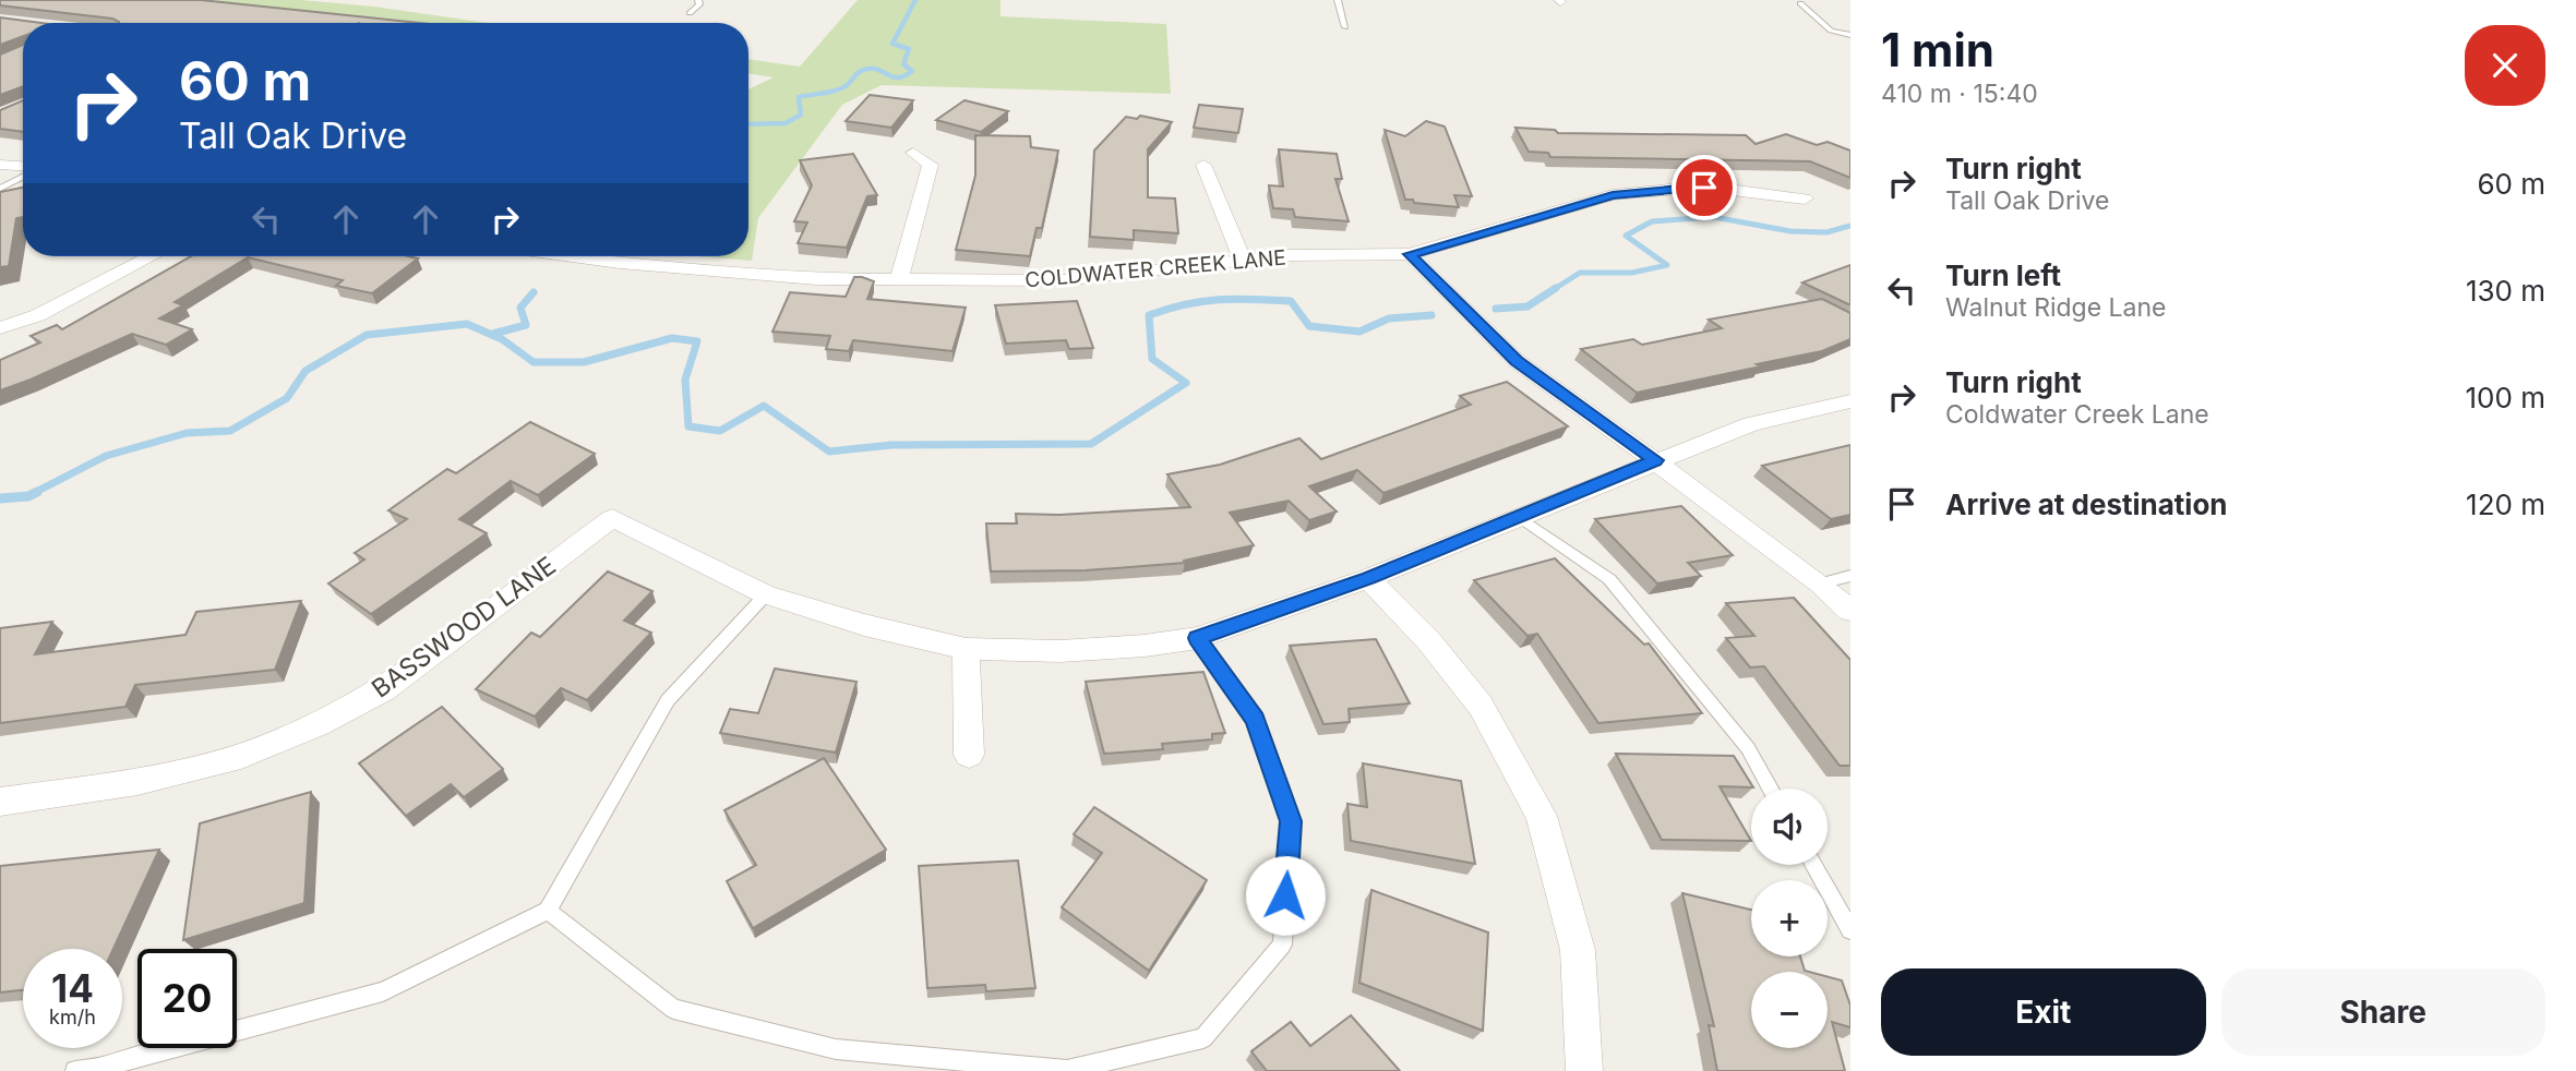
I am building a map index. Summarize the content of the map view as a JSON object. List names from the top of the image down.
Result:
{
  "streets": {
    "street": ["COLDWATER CREEK LANE", "BASSWOOD LANE"]
  },
  "page": {
    "heading": ["1 min", "410 m · 15:40"],
    "turn": ["60 m", "Tall Oak Drive"],
    "list": [
      {
        "name": "Turn right",
        "note": "Tall Oak Drive",
        "value": "60 m"
      },
      {
        "name": "Turn left",
        "note": "Walnut Ridge Lane",
        "value": "130 m"
      },
      {
        "name": "Turn right",
        "note": "Coldwater Creek Lane",
        "value": "100 m"
      },
      {
        "name": "Arrive at destination",
        "value": "120 m"
      }
    ],
    "map_buttons": ["+", "−"],
    "speed": "14 km/h",
    "limit": "20",
    "buttons": ["Exit", "Share"]
  }
}
